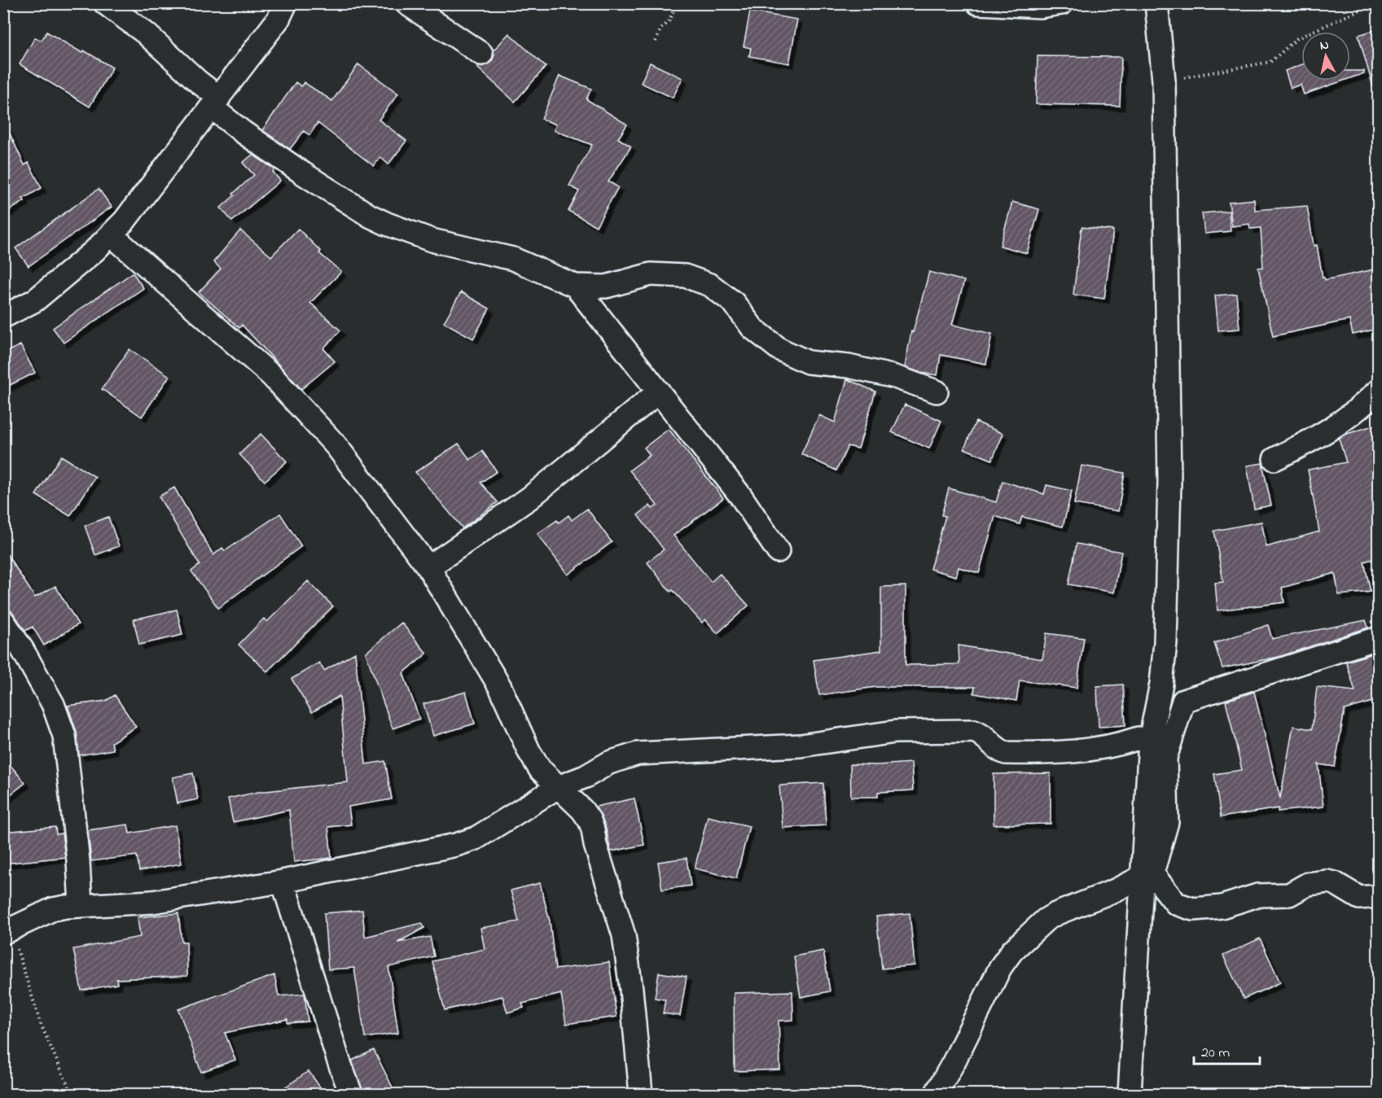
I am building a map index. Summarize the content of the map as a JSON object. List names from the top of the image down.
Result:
{
  "scale_bar": "20 m",
  "north": "top"
}
